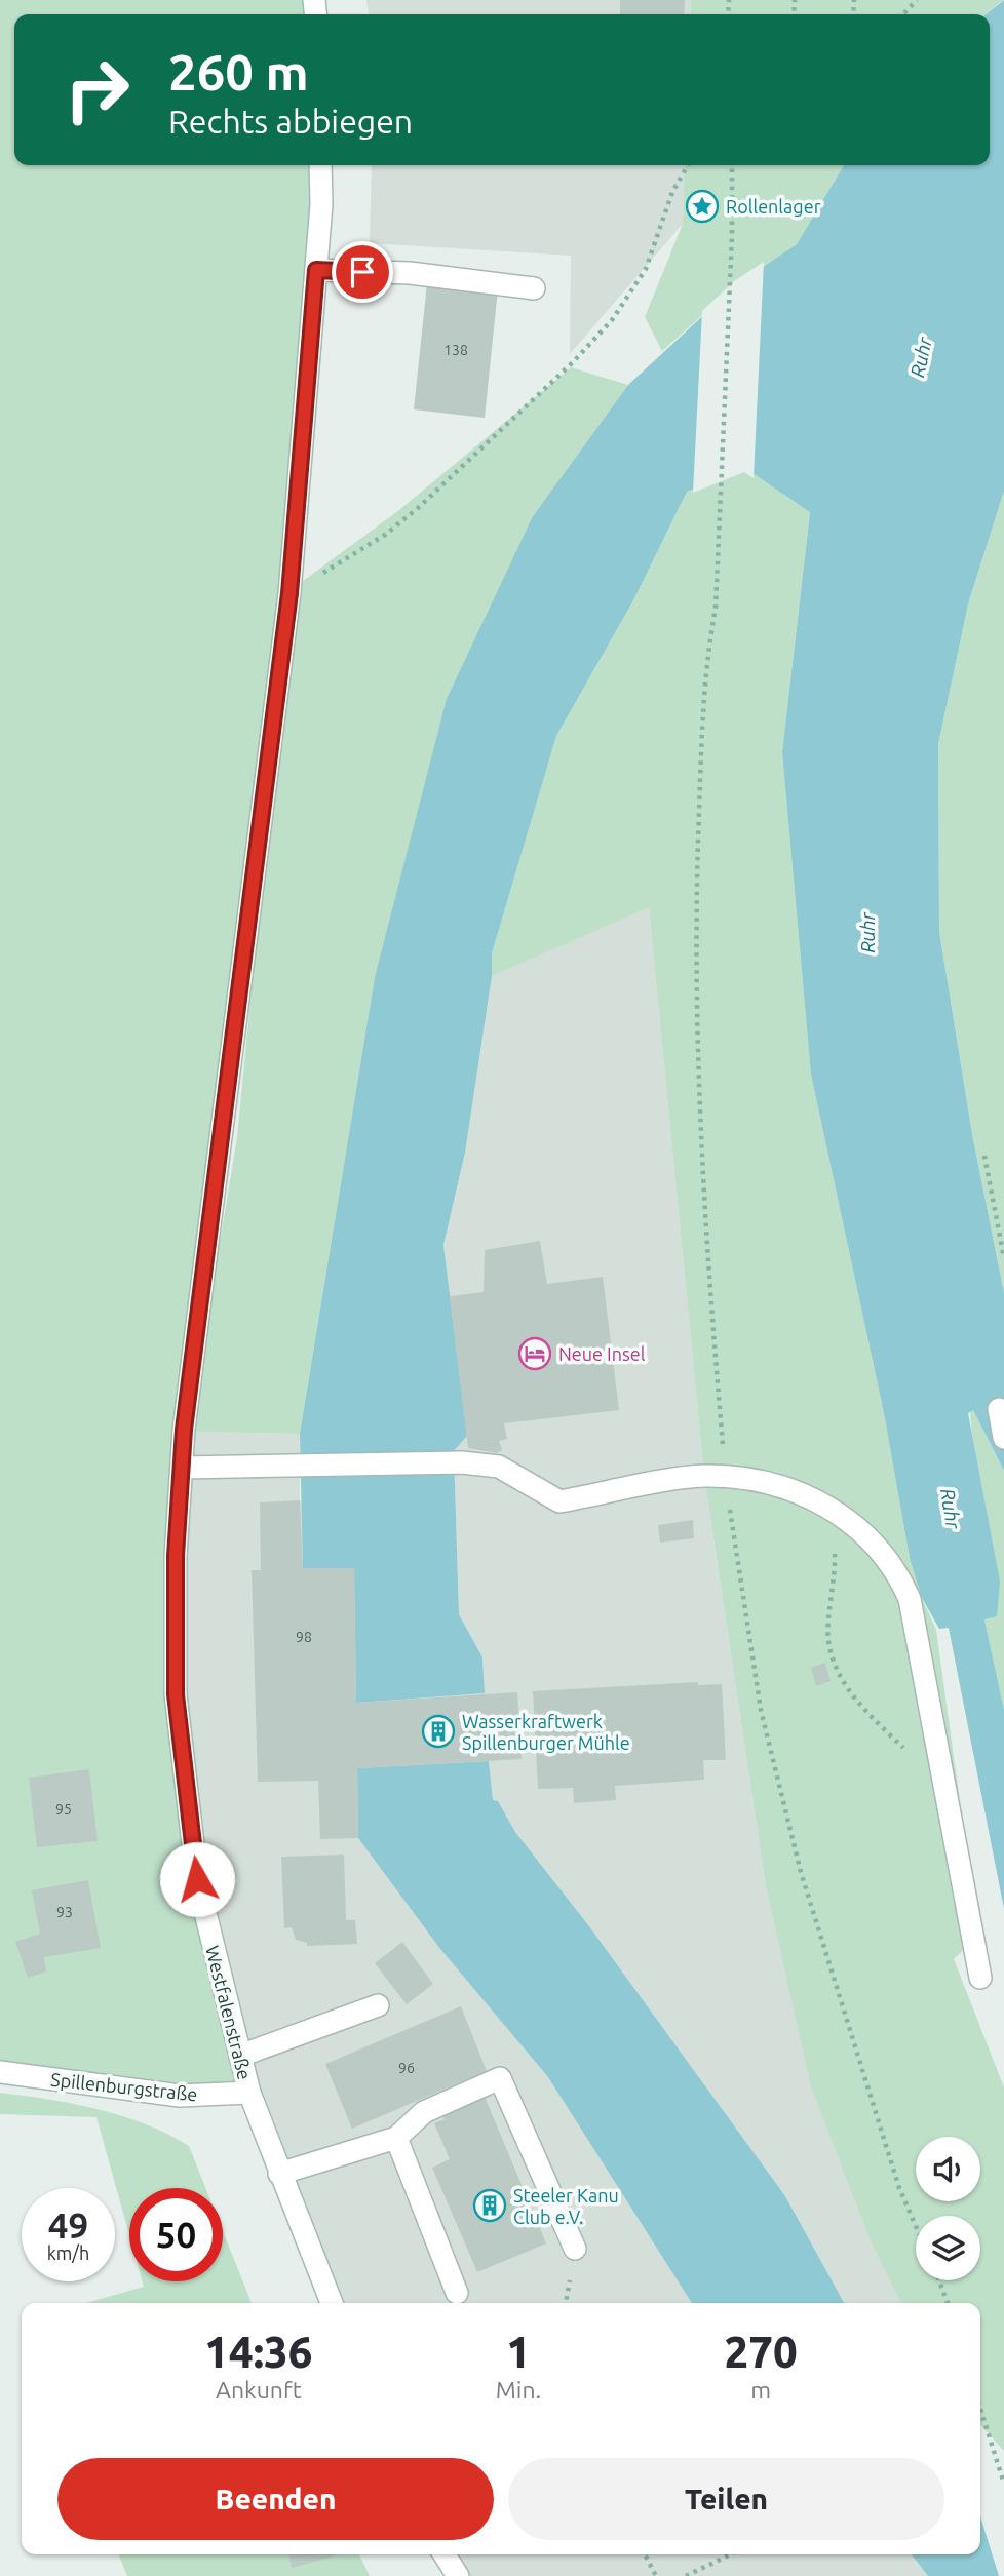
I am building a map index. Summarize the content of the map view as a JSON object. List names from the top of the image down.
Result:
{
  "streets": {
    "main road": ["Westfalenstraße", "Spillenburgstraße"]
  },
  "crossings": [
    ["Westfalenstraße", "Spillenburgstraße"]
  ],
  "water": ["Ruhr"],
  "places": {
    "place": ["Rollenlager"],
    "hotel": ["Neue Insel"],
    "building": ["Wasserkraftwerk Spillenburger Mühle", "Steeler Kanu Club e.V."]
  },
  "house_numbers": [
    "138",
    "98",
    "95",
    "93",
    "96"
  ],
  "page": {
    "turn": ["260 m", "Rechts abbiegen"],
    "speed": "49 km/h",
    "limit": "50",
    "eta": [
      "14:36",
      "Ankunft",
      "1",
      "Min.",
      "270",
      "m"
    ],
    "buttons": ["Beenden", "Teilen"]
  }
}
